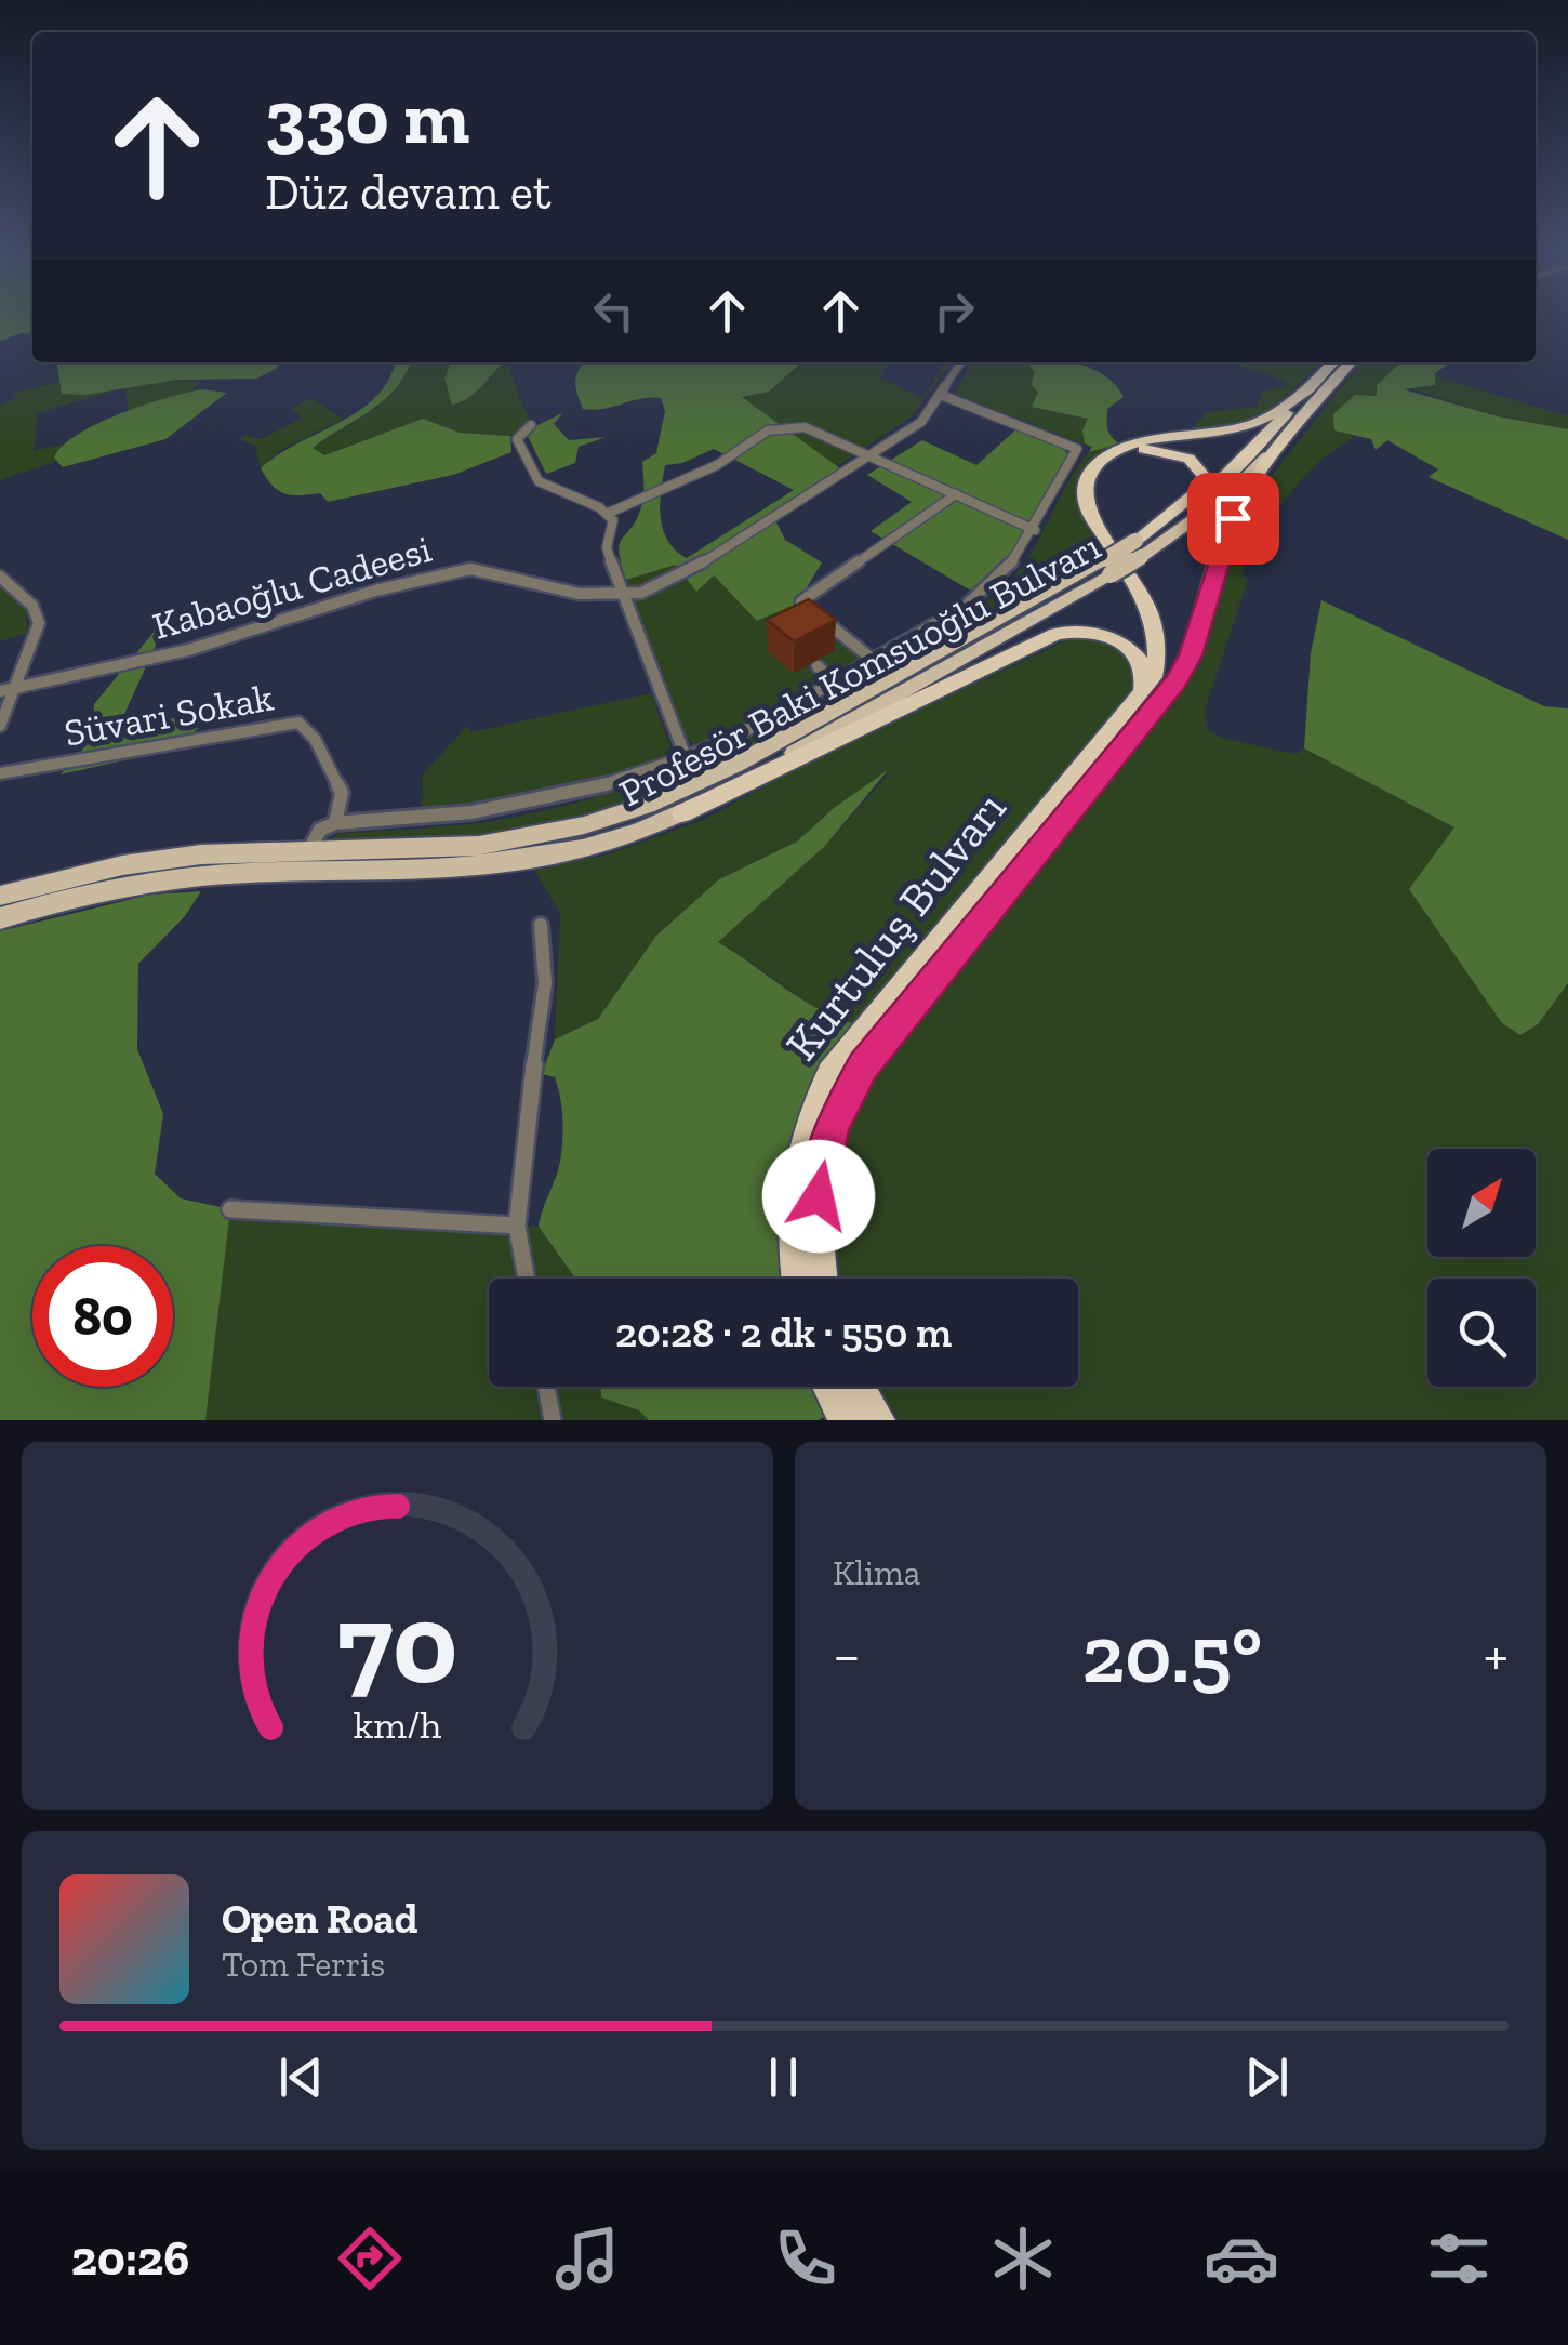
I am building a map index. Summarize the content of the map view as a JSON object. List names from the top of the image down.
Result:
{
  "streets": {
    "highway": ["Profesör Baki Komsuoğlu Bulvarı", "Kurtuluş Bulvarı"],
    "street": ["Kabaoğlu Cadeesi", "Süvari Sokak"]
  },
  "north": "top right",
  "page": {
    "turn": ["330 m", "Düz devam et"],
    "limit": "80",
    "trip": "20:28 · 2 dk · 550 m",
    "tile": "Klima",
    "heat": ["−", "20.5°", "+"],
    "song": ["Open Road", "Tom Ferris"],
    "tabs": "20:26",
    "gauge": ["70", "km/h"]
  }
}
